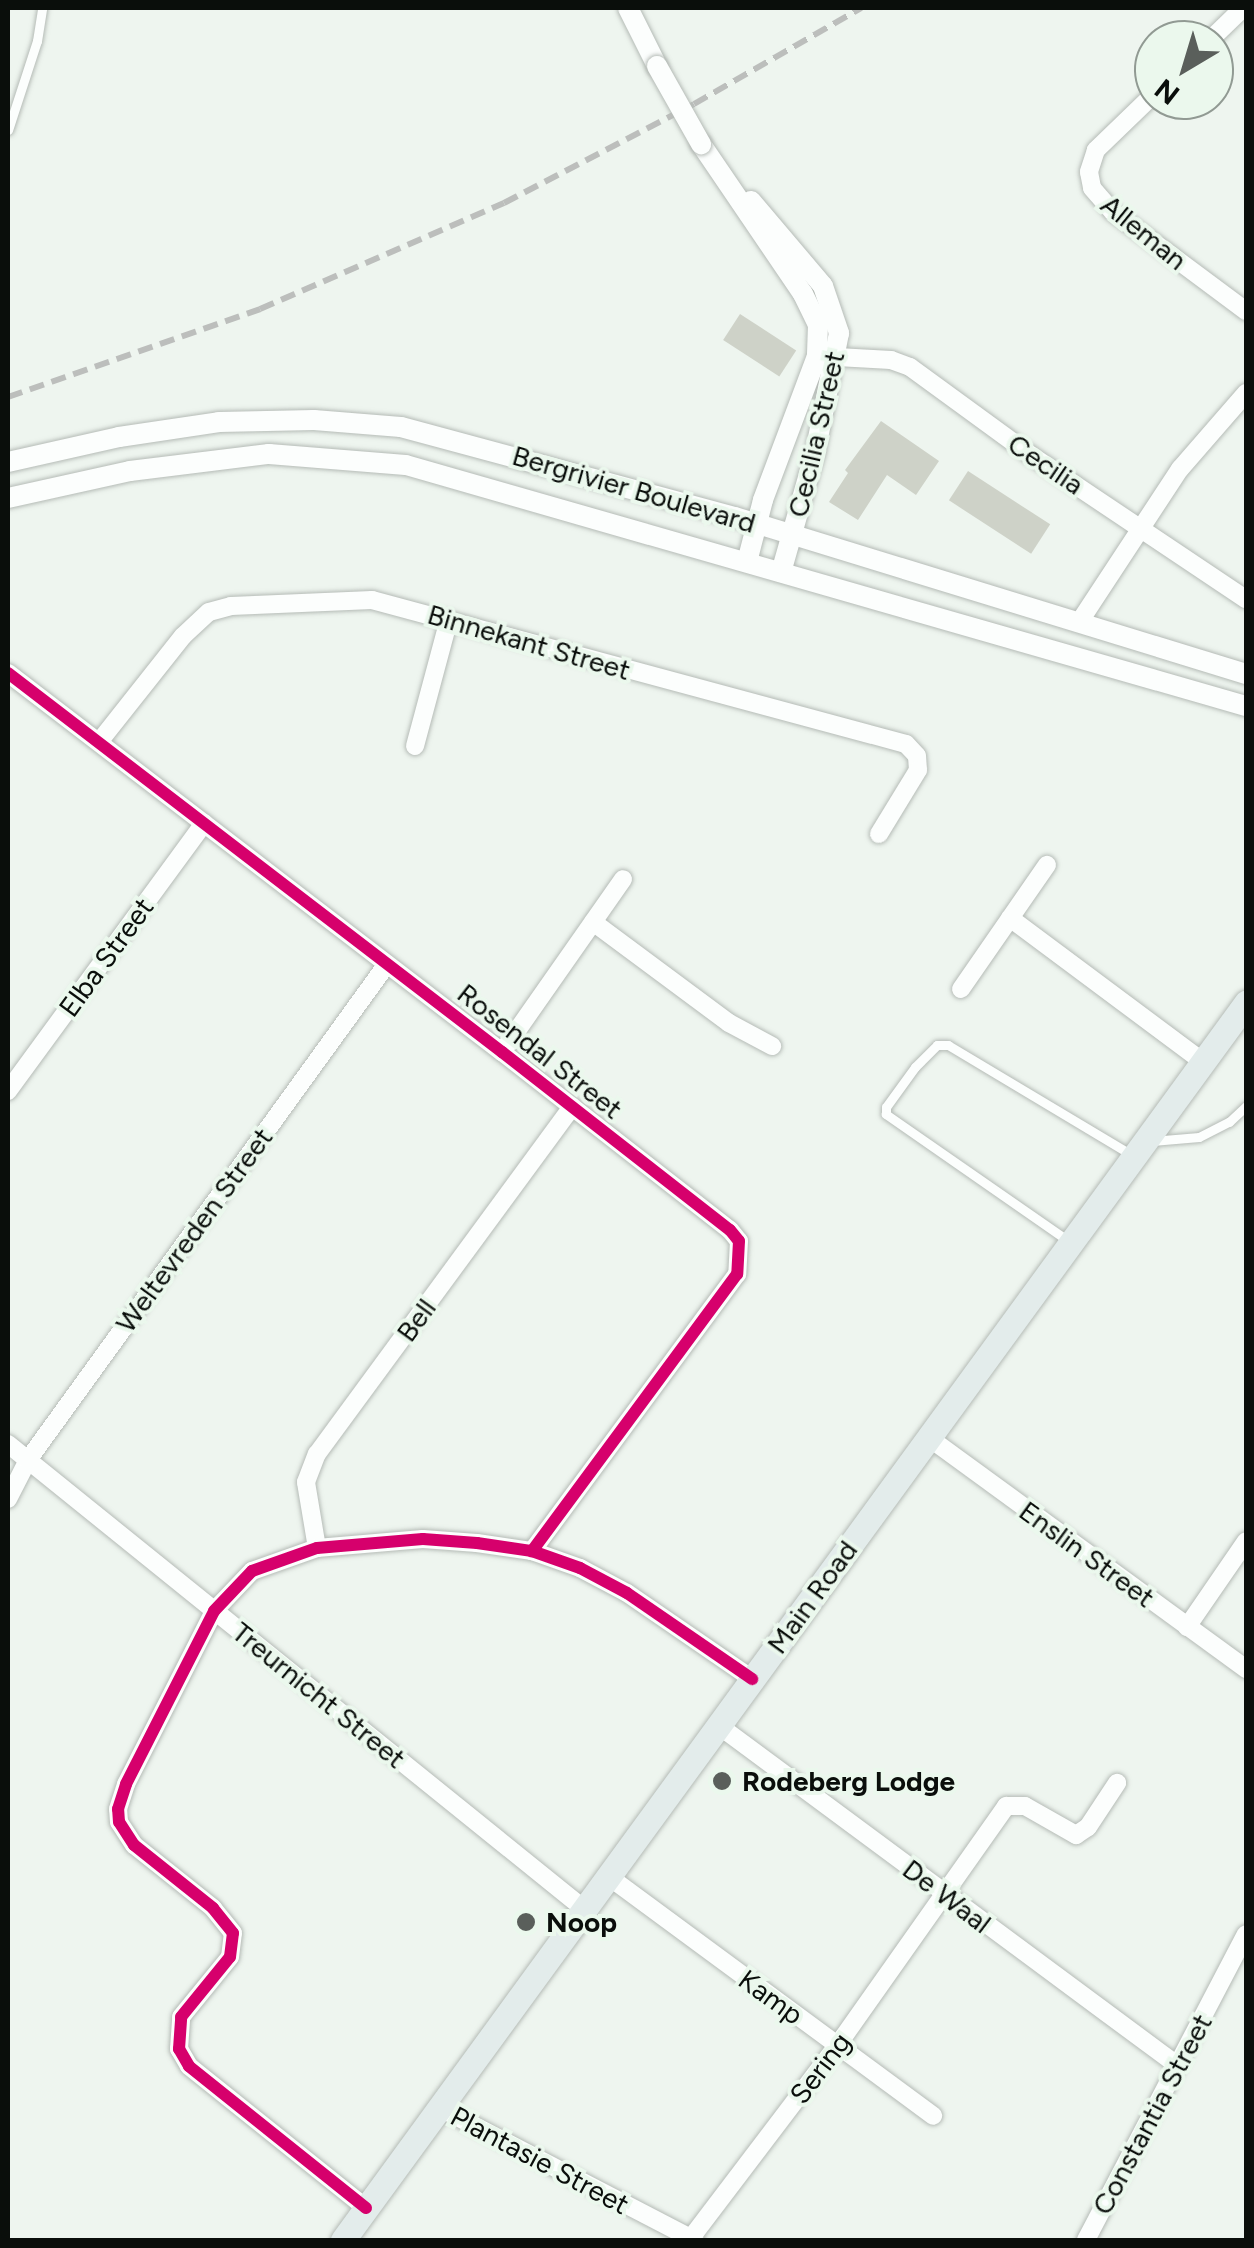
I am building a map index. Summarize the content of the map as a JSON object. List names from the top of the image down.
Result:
{
  "streets": {
    "main road": ["Main Road"],
    "street": [
      "Alleman",
      "Cecilia Street",
      "Cecilia",
      "Bergrivier Boulevard",
      "Binnekant Street",
      "Elba Street",
      "Rosendal Street",
      "Weltevreden Street",
      "Bell",
      "Enslin Street",
      "Treurnicht Street",
      "De Waal",
      "Kamp",
      "Sering",
      "Constantia Street",
      "Plantasie Street"
    ]
  },
  "crossings": [
    ["Cecilia Street", "Cecilia"],
    ["Cecilia Street", "Bergrivier Boulevard"],
    ["Binnekant Street", "Rosendal Street"],
    ["Elba Street", "Rosendal Street"],
    ["Rosendal Street", "Weltevreden Street"],
    ["Rosendal Street", "Bell"],
    ["Weltevreden Street", "Treurnicht Street"],
    ["Enslin Street", "Main Road"],
    ["Main Road", "Treurnicht Street"],
    ["Main Road", "De Waal"],
    ["Main Road", "Kamp"],
    ["Main Road", "Plantasie Street"],
    ["De Waal", "Sering"],
    ["De Waal", "Constantia Street"],
    ["Kamp", "Sering"],
    ["Sering", "Plantasie Street"]
  ],
  "places": ["Rodeberg Lodge", "Noop"],
  "north": "bottom left"
}
